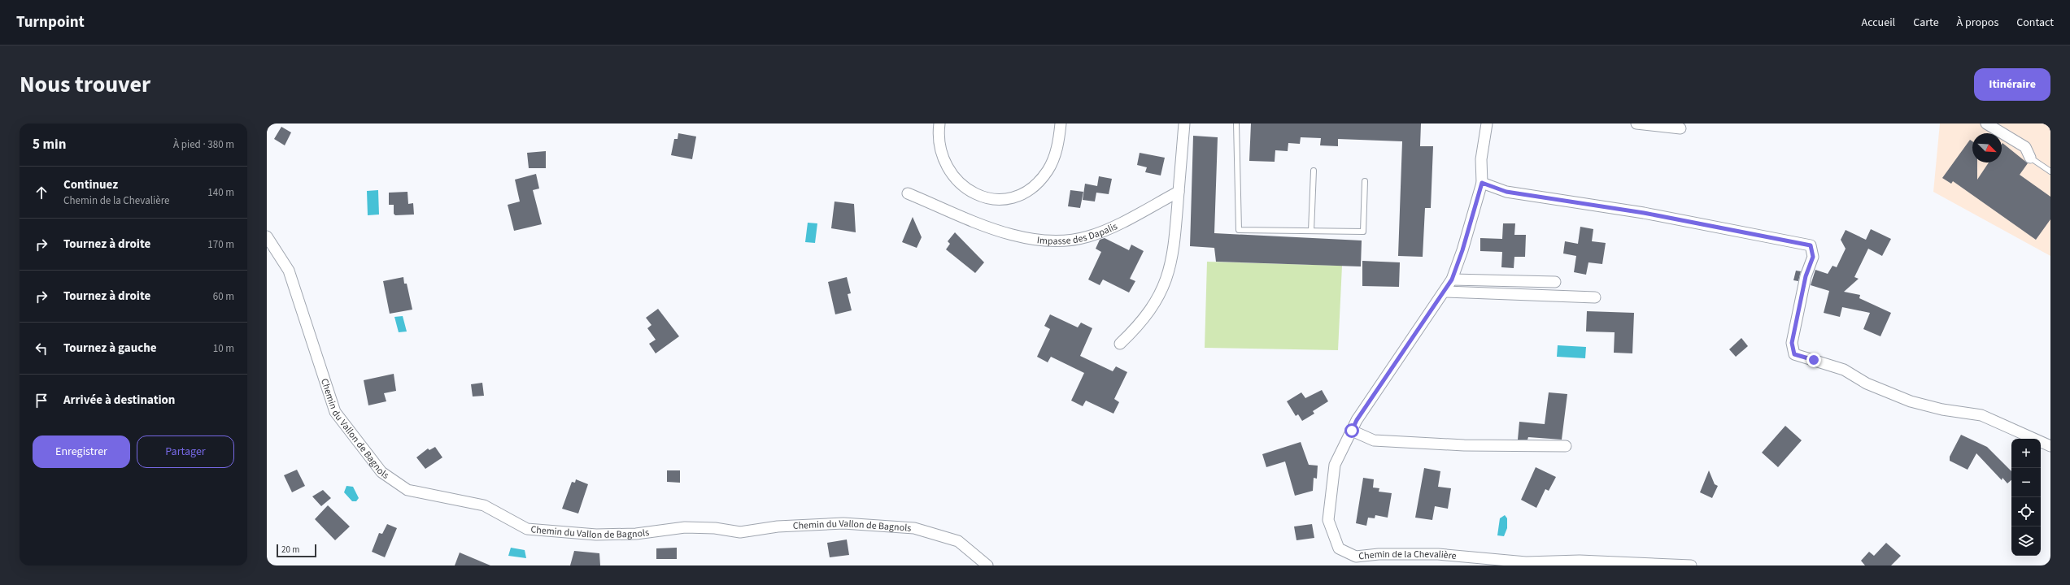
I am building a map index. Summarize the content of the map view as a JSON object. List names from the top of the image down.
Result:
{
  "streets": {
    "street": ["Impasse des Dapalis", "Chemin du Vallon de Bagnols", "Chemin de la Chevalière"]
  },
  "scale_bar": "20 m",
  "north": "bottom right",
  "page": {
    "header": "Turnpoint",
    "nav": [
      "Accueil",
      "Carte",
      "À propos",
      "Contact"
    ],
    "title": "Nous trouver",
    "buttons": [
      "Itinéraire",
      ["Enregistrer", "Partager"]
    ],
    "heading": ["5 min", "À pied · 380 m"],
    "list": [
      ["Continuez", "Chemin de la Chevalière", "140 m"],
      ["Tournez à droite", "170 m"],
      ["Tournez à droite", "60 m"],
      ["Tournez à gauche", "10 m"],
      "Arrivée à destination"
    ],
    "map_buttons": ["+", "−"],
    "scale": "20 m"
  }
}
